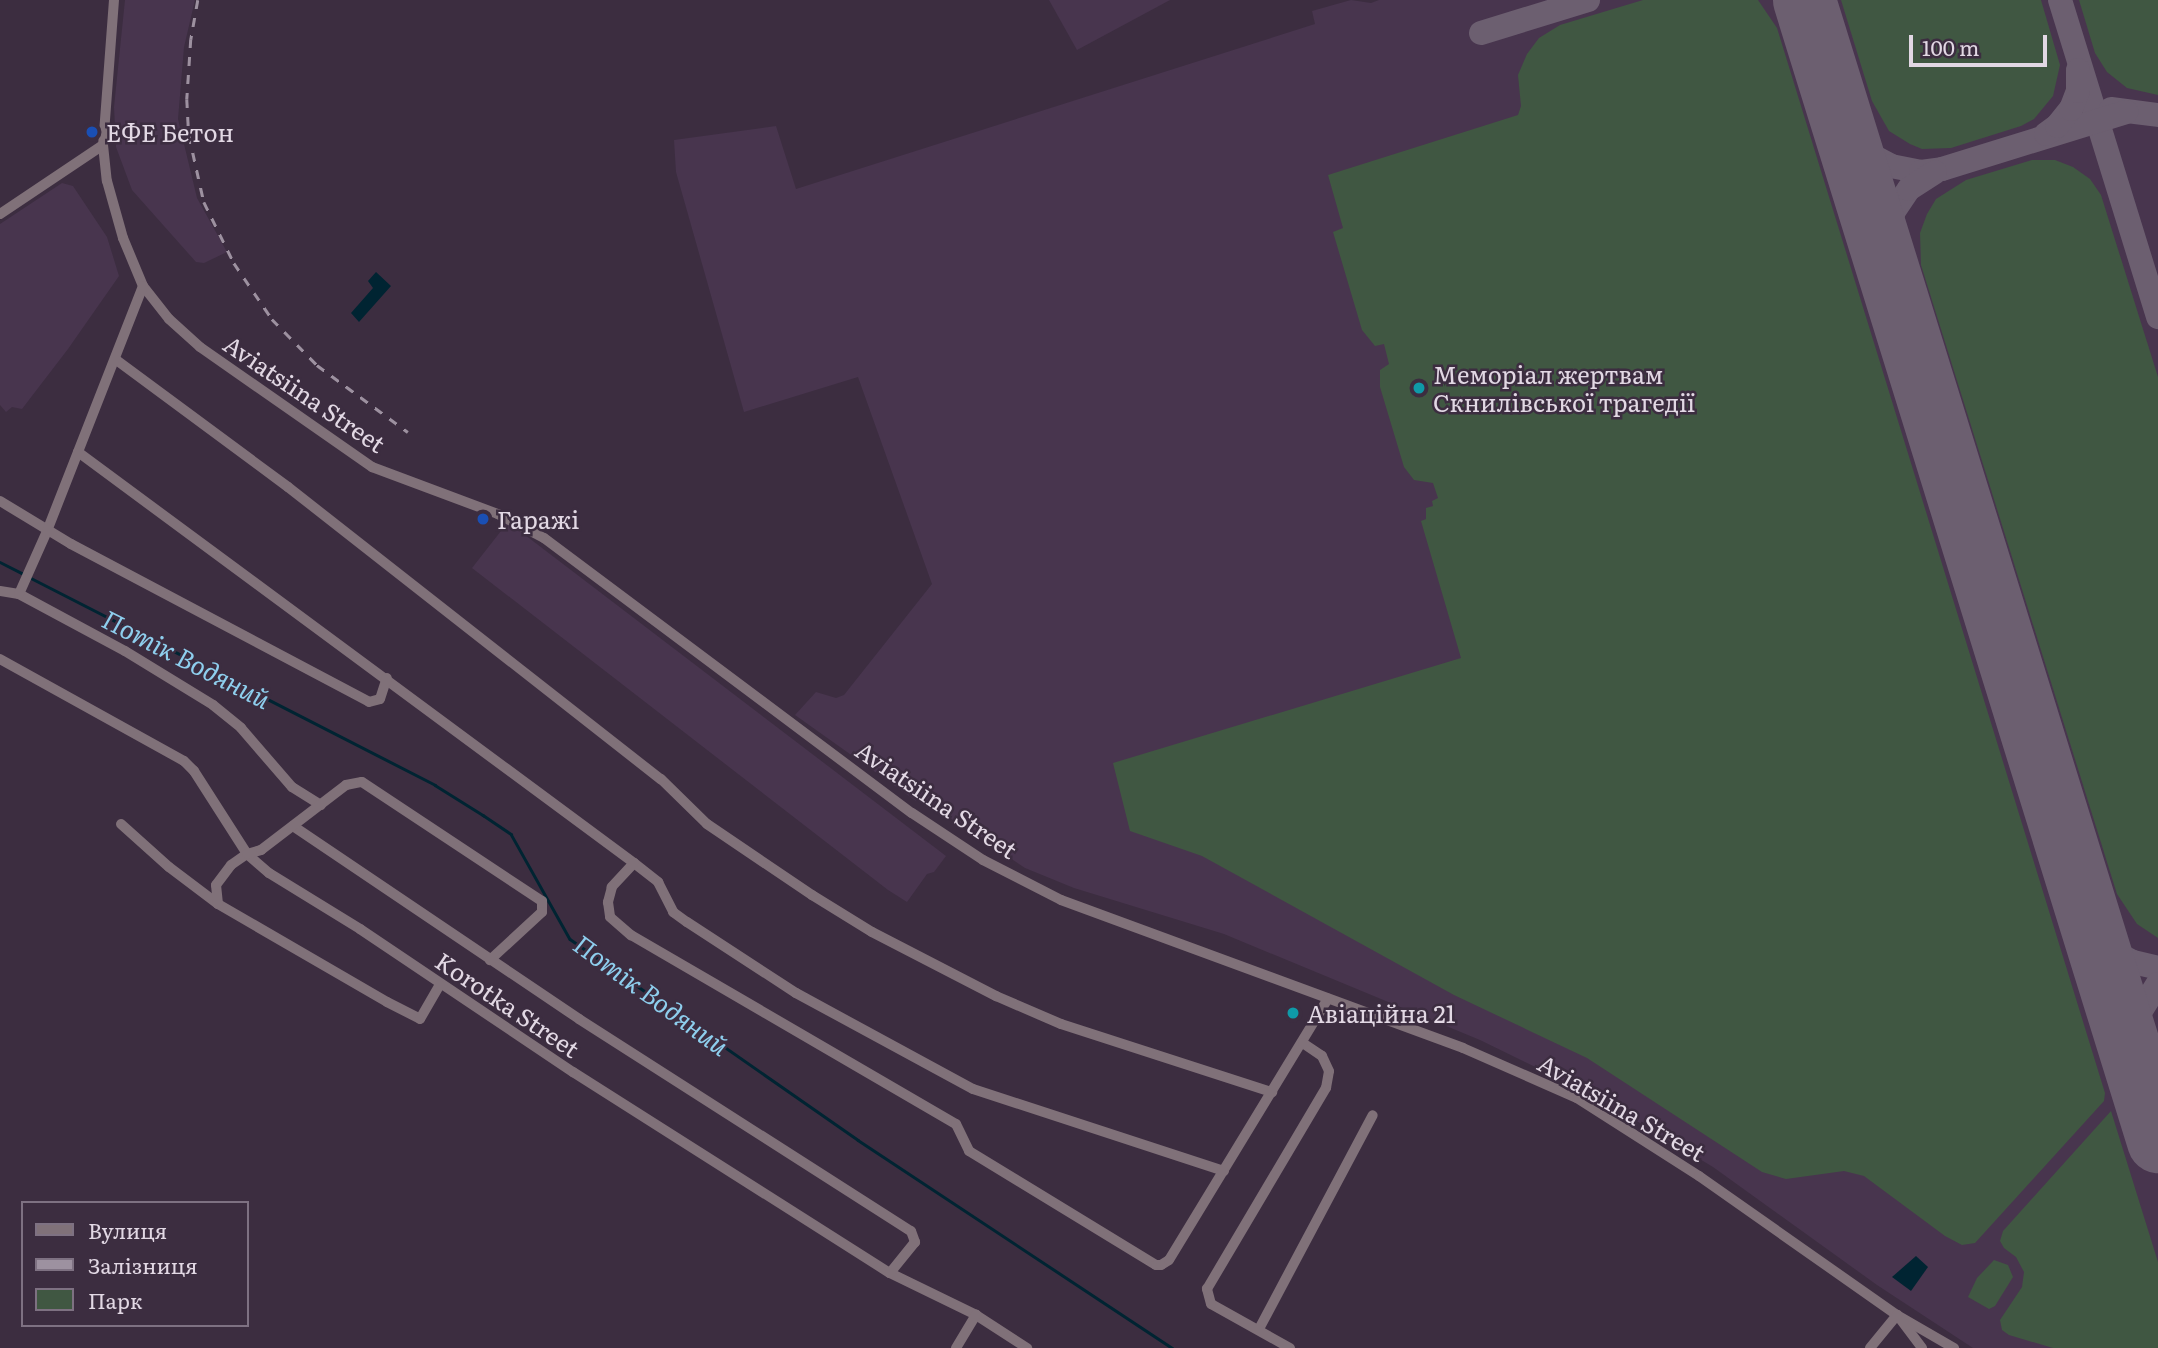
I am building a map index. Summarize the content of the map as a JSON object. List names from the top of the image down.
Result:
{
  "streets": {
    "street": ["Aviatsiina Street", "Korotka Street"]
  },
  "water": ["Потік Водяний"],
  "places": [
    "ЕФЕ Бетон",
    "Меморіал жертвам Скнилівської трагедії",
    "Гаражі",
    "Авіаційна 21"
  ],
  "legend": ["Вулиця", "Залізниця", "Парк"],
  "scale_bar": "100 m"
}
